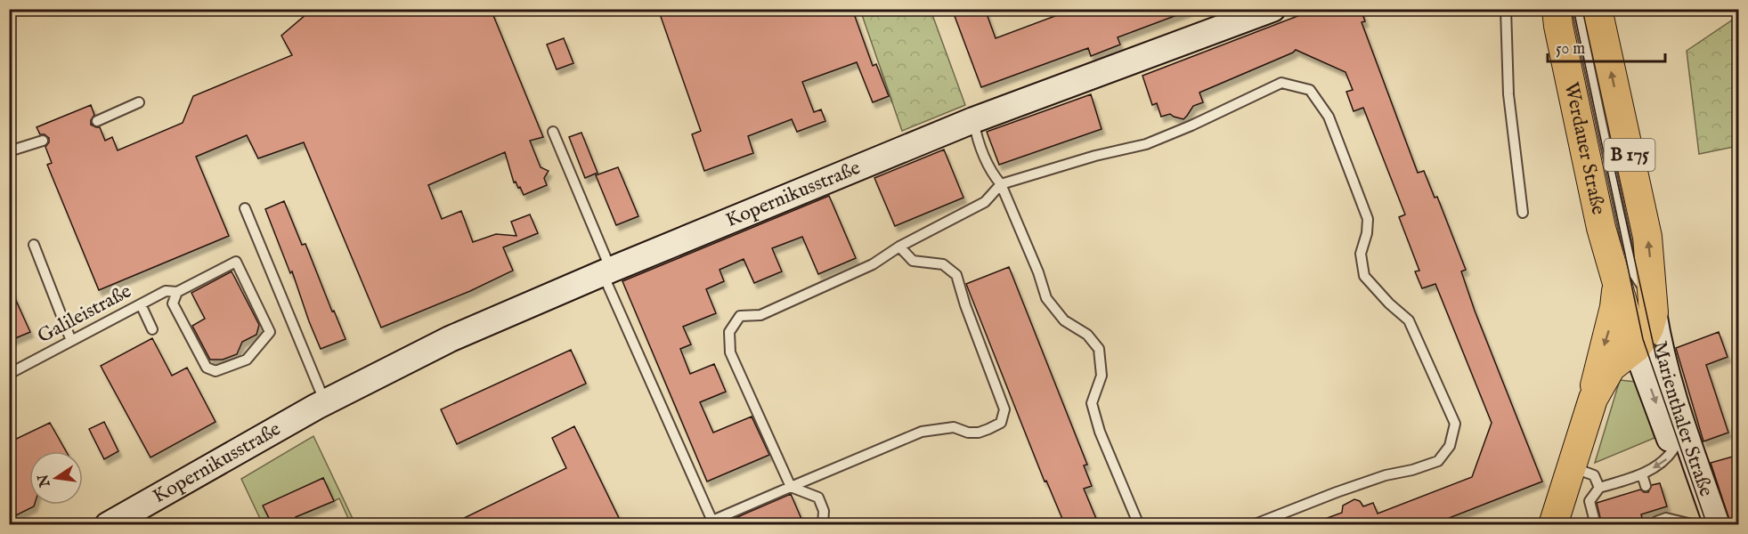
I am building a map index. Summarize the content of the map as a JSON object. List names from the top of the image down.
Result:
{
  "streets": {
    "main road": ["Werdauer Straße", "B 175"],
    "street": ["Kopernikusstraße", "Marienthaler Straße"],
    "lane": ["Galileistraße"]
  },
  "crossings": [
    ["Werdauer Straße", "Marienthaler Straße"]
  ],
  "scale_bar": "50 m",
  "north": "left"
}
